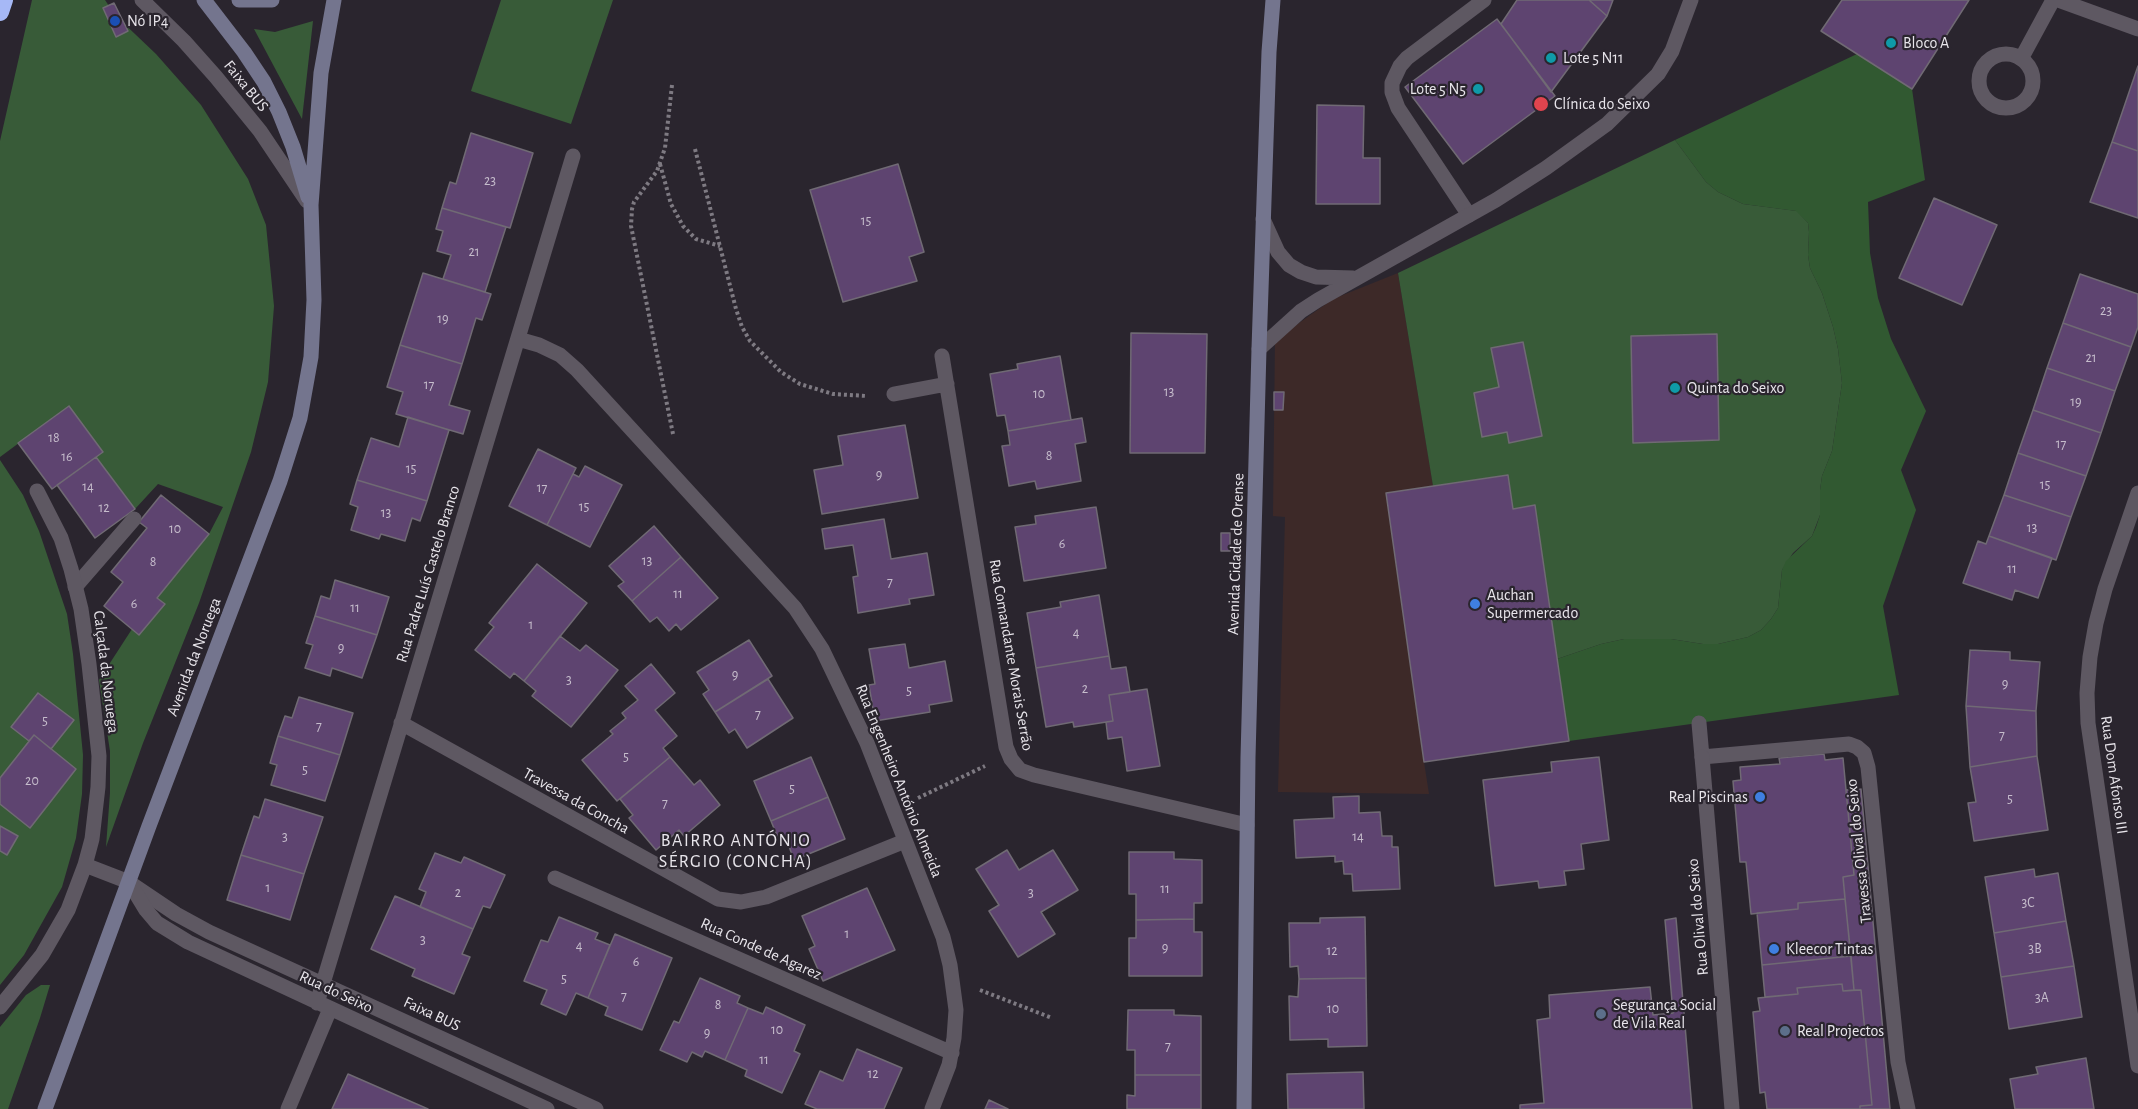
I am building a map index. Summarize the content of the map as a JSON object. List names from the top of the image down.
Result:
{
  "streets": {
    "main road": ["Avenida Cidade de Orense", "Avenida da Noruega"],
    "street": [
      "Faixa BUS",
      "Rua Padre Luís Castelo Branco",
      "Rua Comandante Morais Serrão",
      "Calçada da Noruega",
      "Rua Dom Afonso III",
      "Rua Engenheiro António Almeida",
      "Travessa da Concha",
      "Travessa Olival do Seixo",
      "Rua Olival do Seixo",
      "Rua Conde de Agarez",
      "Rua do Seixo"
    ]
  },
  "crossings": [
    ["Faixa BUS", "Rua Padre Luís Castelo Branco"],
    ["Faixa BUS", "Avenida da Noruega"],
    ["Faixa BUS", "Rua do Seixo"],
    ["Avenida Cidade de Orense", "Rua Comandante Morais Serrão"],
    ["Rua Padre Luís Castelo Branco", "Rua Engenheiro António Almeida"],
    ["Rua Padre Luís Castelo Branco", "Travessa da Concha"],
    ["Rua Padre Luís Castelo Branco", "Rua do Seixo"],
    ["Avenida da Noruega", "Rua do Seixo"],
    ["Rua Engenheiro António Almeida", "Travessa da Concha"],
    ["Rua Engenheiro António Almeida", "Rua Conde de Agarez"],
    ["Travessa Olival do Seixo", "Rua Olival do Seixo"]
  ],
  "districts": ["BAIRRO ANTÓNIO SÉRGIO (CONCHA)"],
  "places": [
    "Nó IP4",
    "Bloco A",
    "Lote 5 N11",
    "Lote 5 N5",
    "Clínica do Seixo",
    "Quinta do Seixo",
    "Auchan Supermercado",
    "Real Piscinas",
    "Kleecor Tintas",
    "Segurança Social de Vila Real",
    "Real Projectos"
  ],
  "house_numbers": [
    "23",
    "15",
    "21",
    "23",
    "19",
    "21",
    "17",
    "13",
    "10",
    "19",
    "18",
    "17",
    "8",
    "16",
    "15",
    "9",
    "15",
    "14",
    "17",
    "15",
    "12",
    "13",
    "13",
    "10",
    "6",
    "13",
    "8",
    "11",
    "7",
    "11",
    "6",
    "11",
    "1",
    "4",
    "9",
    "9",
    "3",
    "9",
    "2",
    "5",
    "7",
    "5",
    "7",
    "7",
    "5",
    "5",
    "20",
    "5",
    "5",
    "7",
    "3",
    "14",
    "1",
    "11",
    "2",
    "3",
    "3C",
    "1",
    "3",
    "4",
    "9",
    "3B",
    "12",
    "6",
    "5",
    "7",
    "3A",
    "8",
    "10",
    "10",
    "9",
    "7",
    "11",
    "12"
  ]
}
